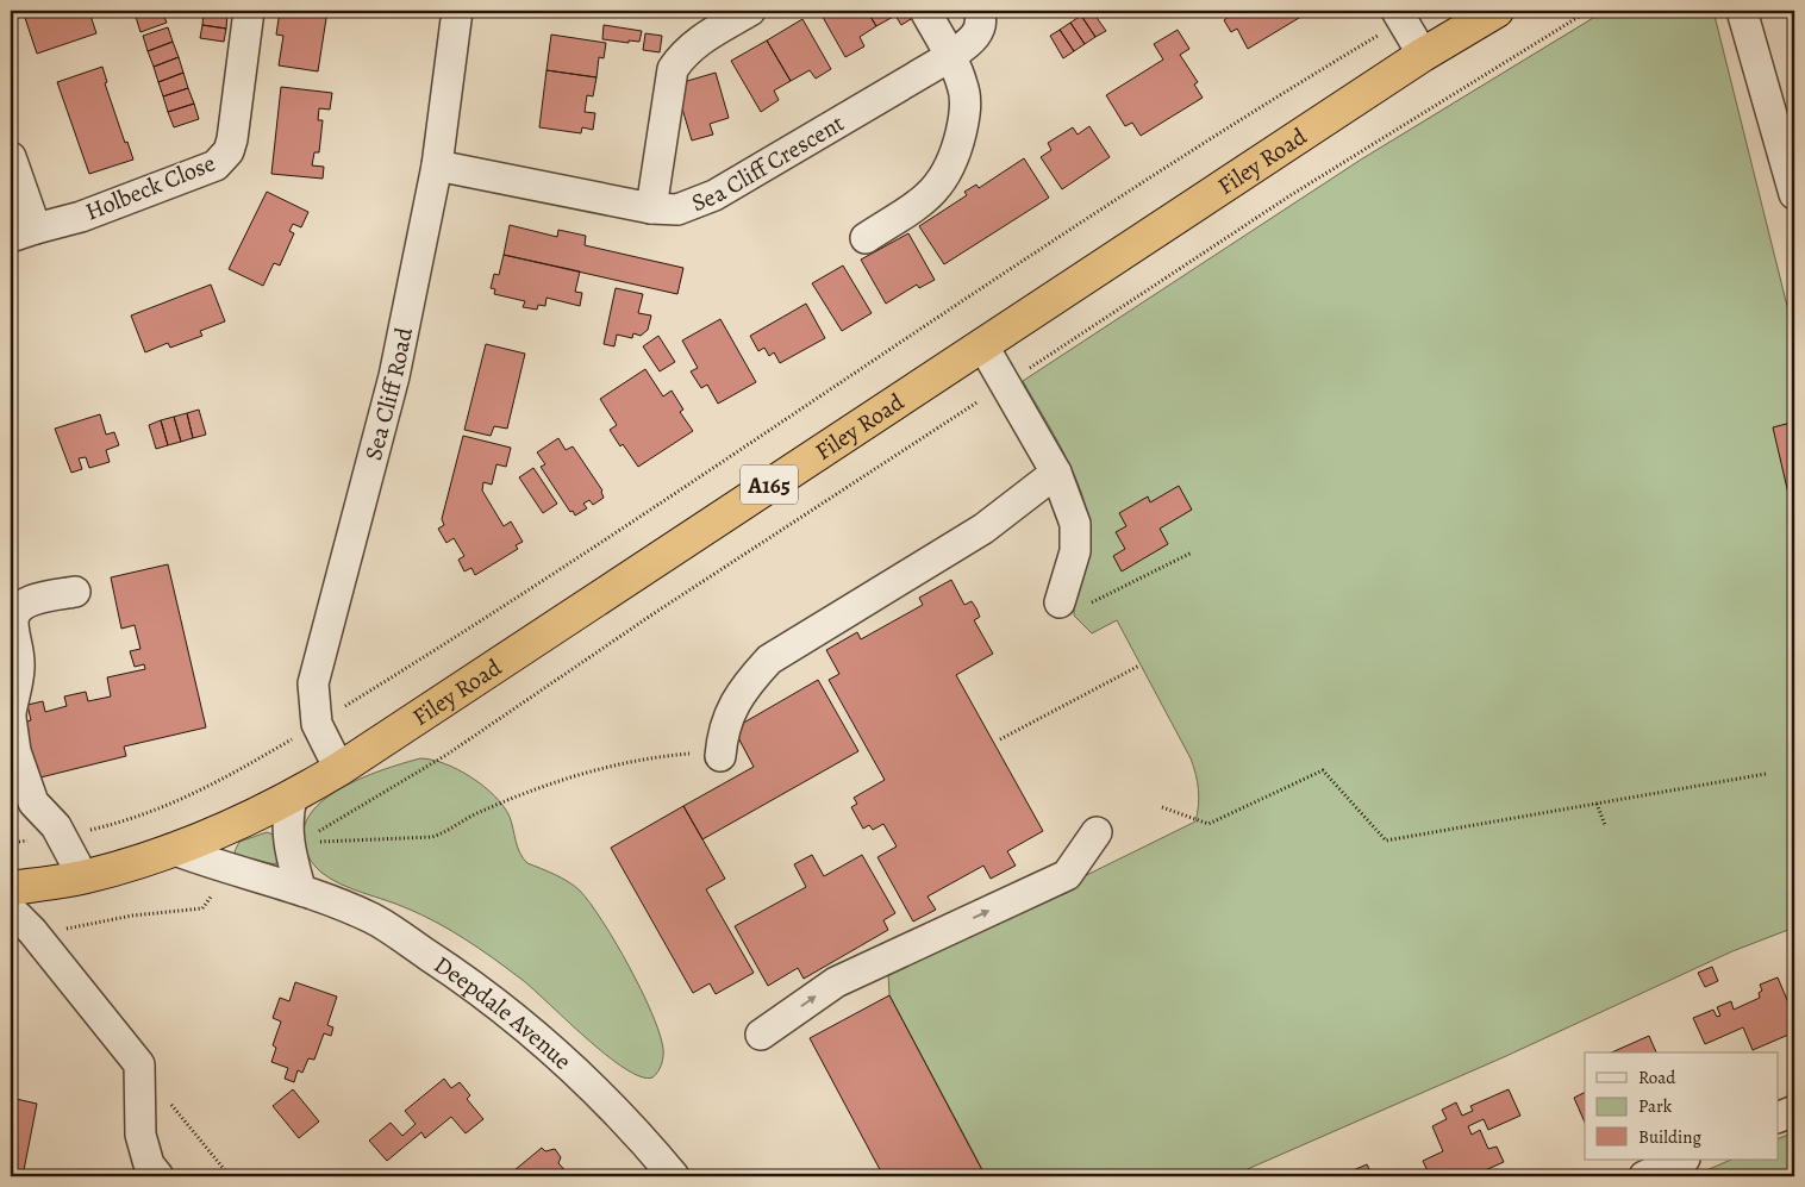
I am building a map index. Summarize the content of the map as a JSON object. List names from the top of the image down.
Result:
{
  "streets": {
    "highway": ["Filey Road", "A165"],
    "street": [
      "Sea Cliff Crescent",
      "Holbeck Close",
      "Sea Cliff Road",
      "Deepdale Avenue"
    ]
  },
  "crossings": [
    ["Sea Cliff Crescent", "Sea Cliff Road"],
    ["Filey Road", "Sea Cliff Road"],
    ["Filey Road", "Deepdale Avenue"]
  ],
  "legend": ["Road", "Park", "Building"]
}
